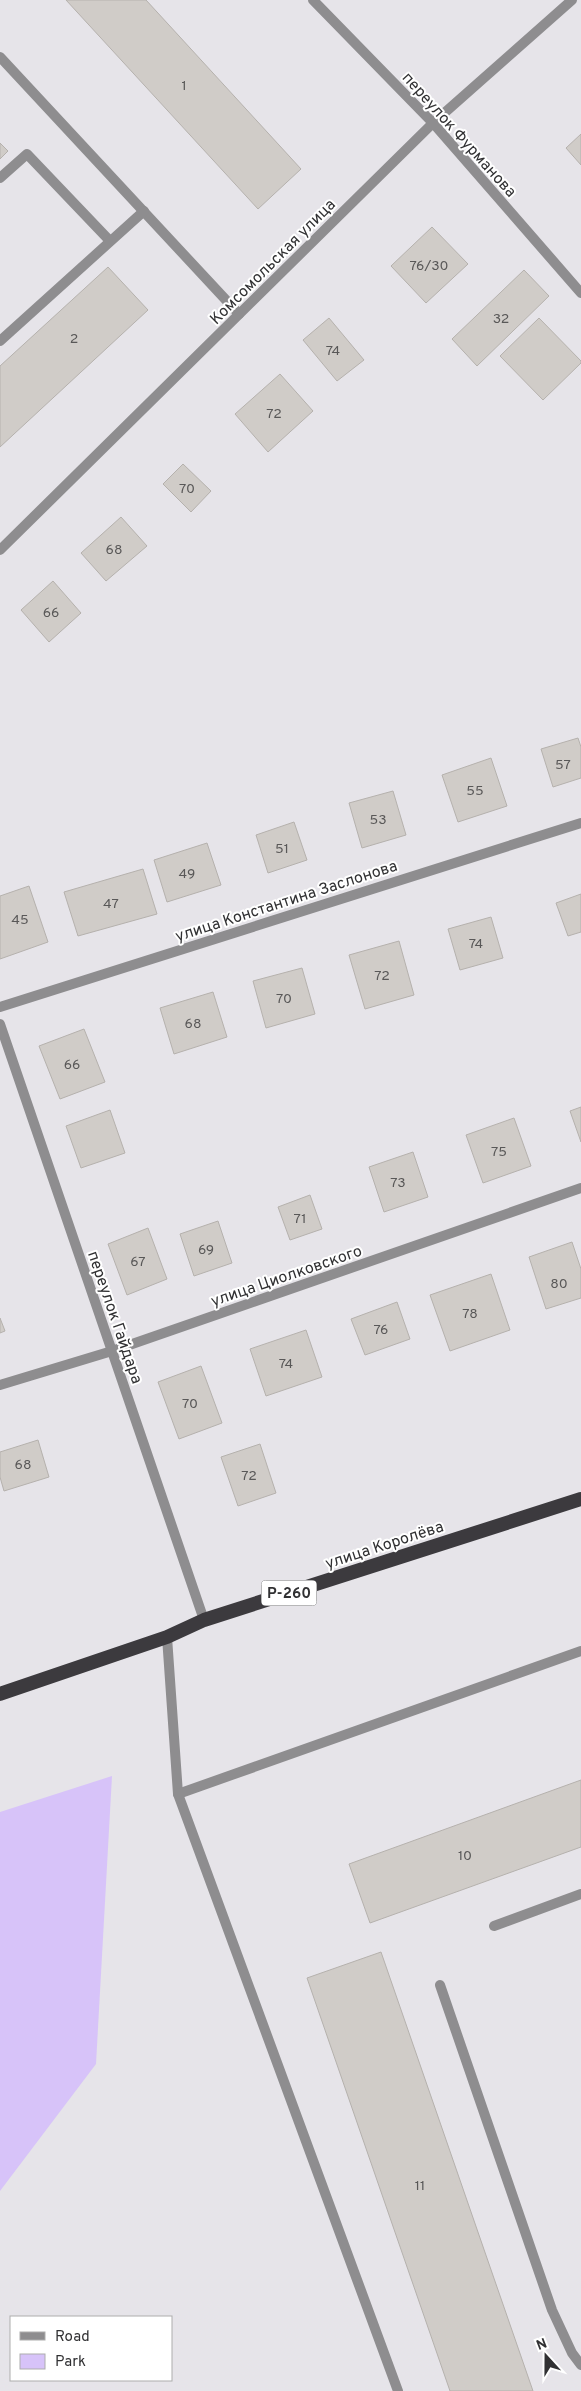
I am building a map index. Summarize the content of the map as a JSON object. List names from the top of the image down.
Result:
{
  "streets": {
    "highway": ["улица Королёва", "Р-260"],
    "street": [
      "переулок Фурманова",
      "Комсомольская улица",
      "улица Константина Заслонова",
      "улица Циолковского",
      "переулок Гайдара"
    ]
  },
  "crossings": [
    ["переулок Фурманова", "Комсомольская улица"],
    ["улица Циолковского", "переулок Гайдара"],
    ["переулок Гайдара", "улица Королёва"]
  ],
  "house_numbers": [
    "1",
    "76/30",
    "32",
    "2",
    "74",
    "72",
    "70",
    "68",
    "66",
    "57",
    "55",
    "53",
    "51",
    "49",
    "47",
    "45",
    "74",
    "72",
    "70",
    "68",
    "66",
    "75",
    "73",
    "71",
    "69",
    "67",
    "80",
    "78",
    "76",
    "74",
    "70",
    "68",
    "72",
    "10",
    "11"
  ],
  "legend": ["Road", "Park"],
  "north": "top"
}
